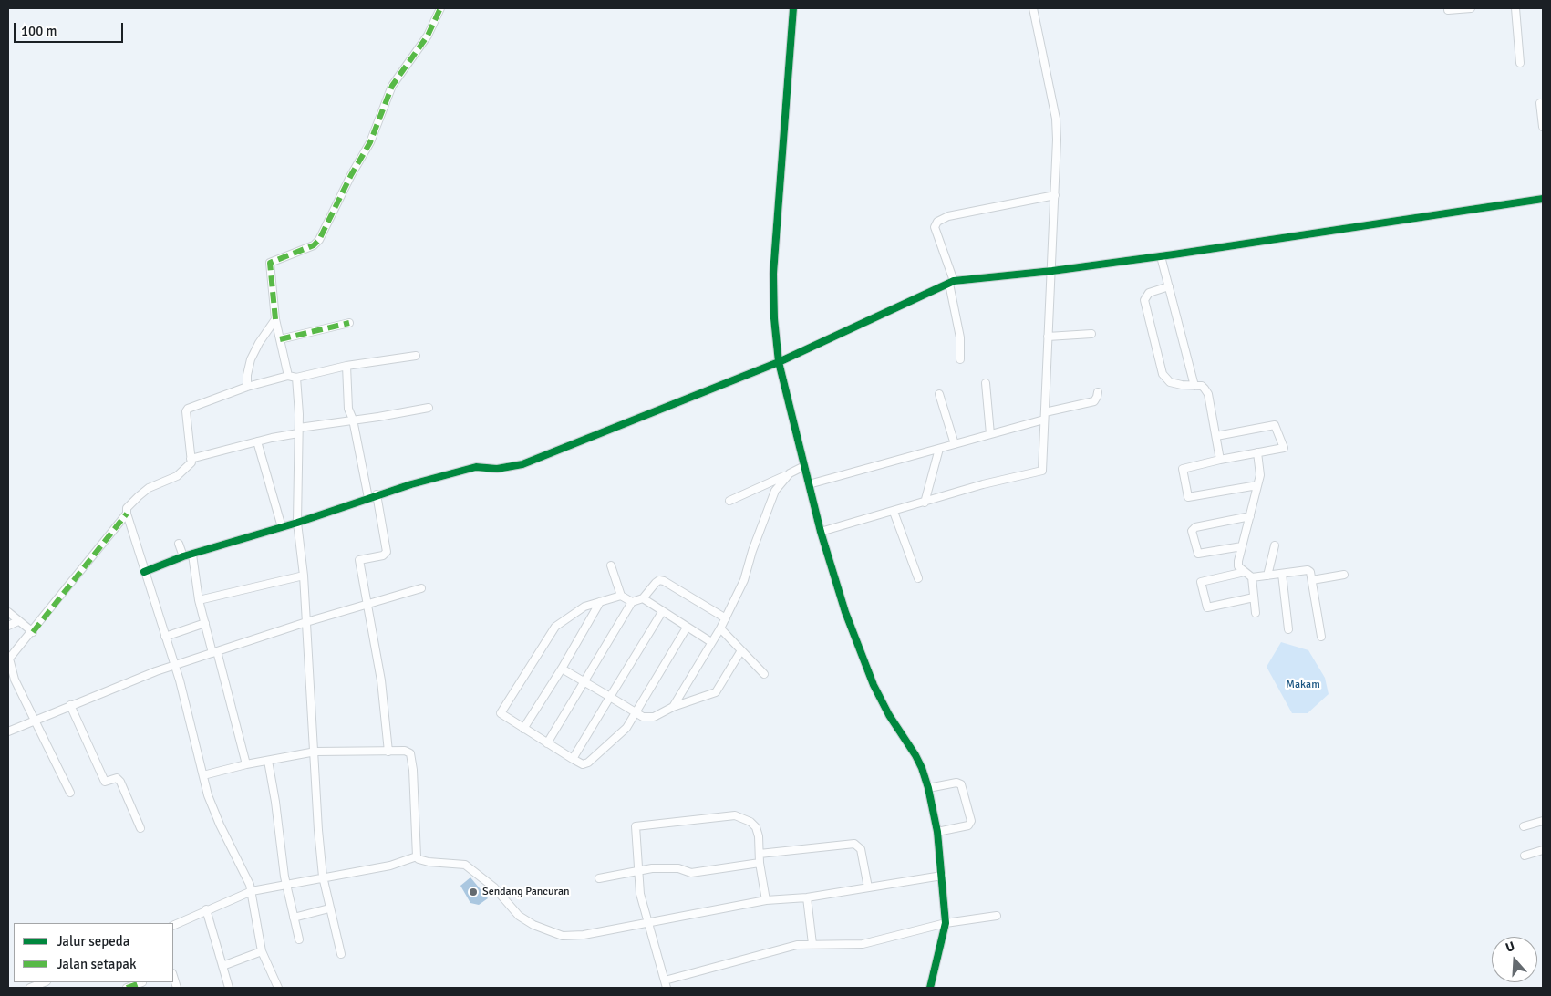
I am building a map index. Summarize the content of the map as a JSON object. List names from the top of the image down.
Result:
{
  "parks": ["Makam"],
  "places": ["Sendang Pancuran"],
  "legend": ["Jalur sepeda", "Jalan setapak"],
  "scale_bar": "100 m",
  "north": "top"
}
